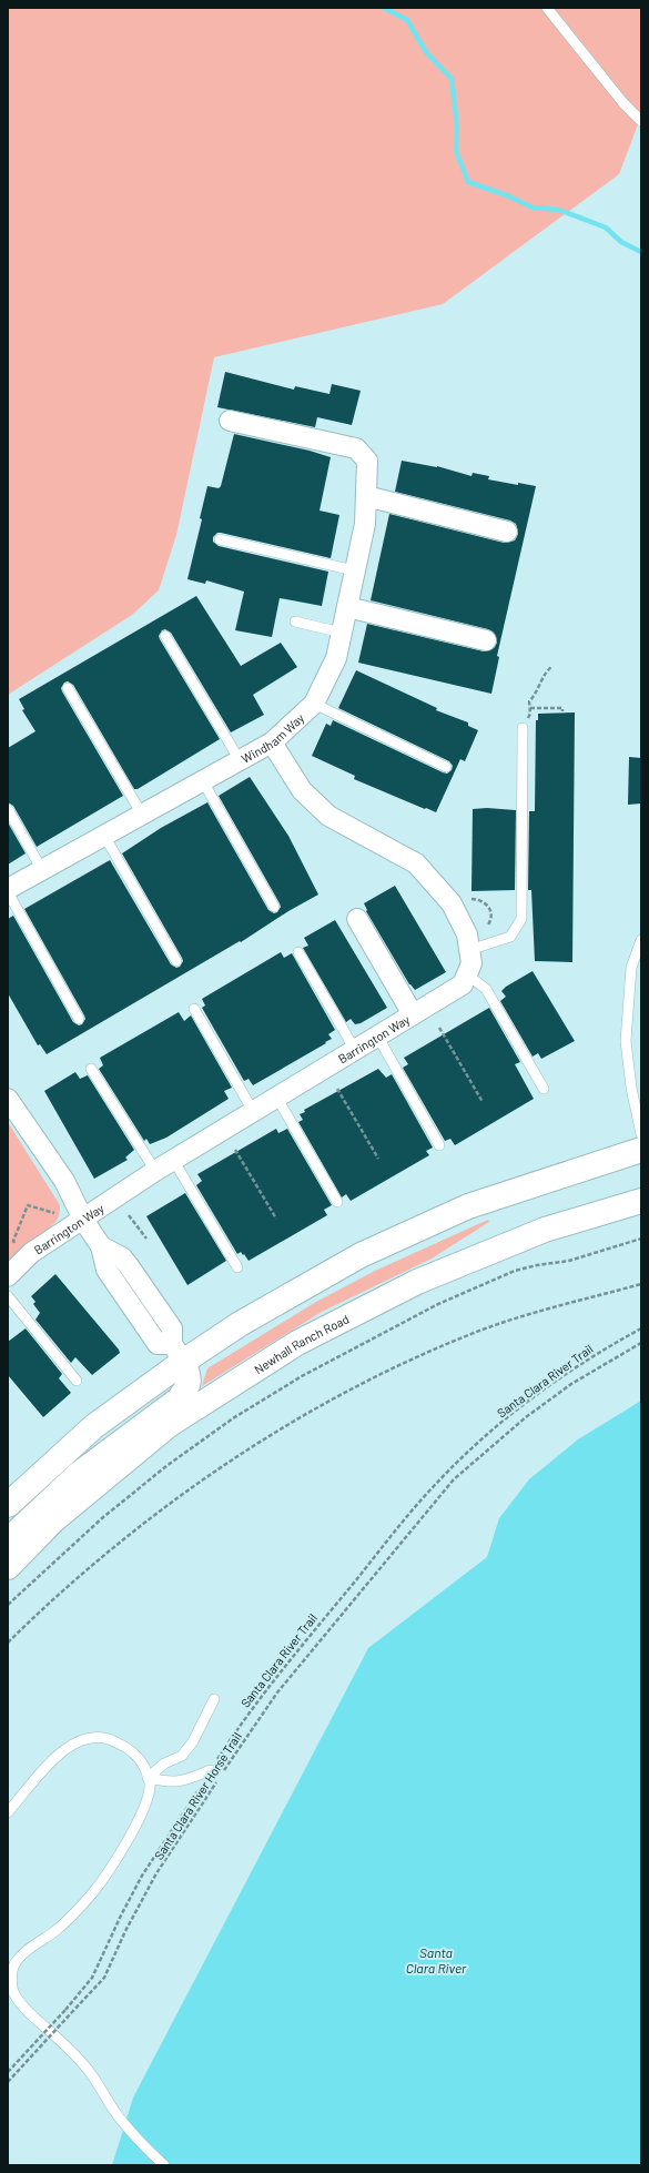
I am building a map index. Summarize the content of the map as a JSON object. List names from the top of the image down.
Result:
{
  "streets": {
    "main road": ["Newhall Ranch Road"],
    "street": ["Windham Way", "Barrington Way"],
    "path": ["Santa Clara River Trail", "Santa Clara River Horse Trail"]
  },
  "water": ["Santa Clara River"]
}
